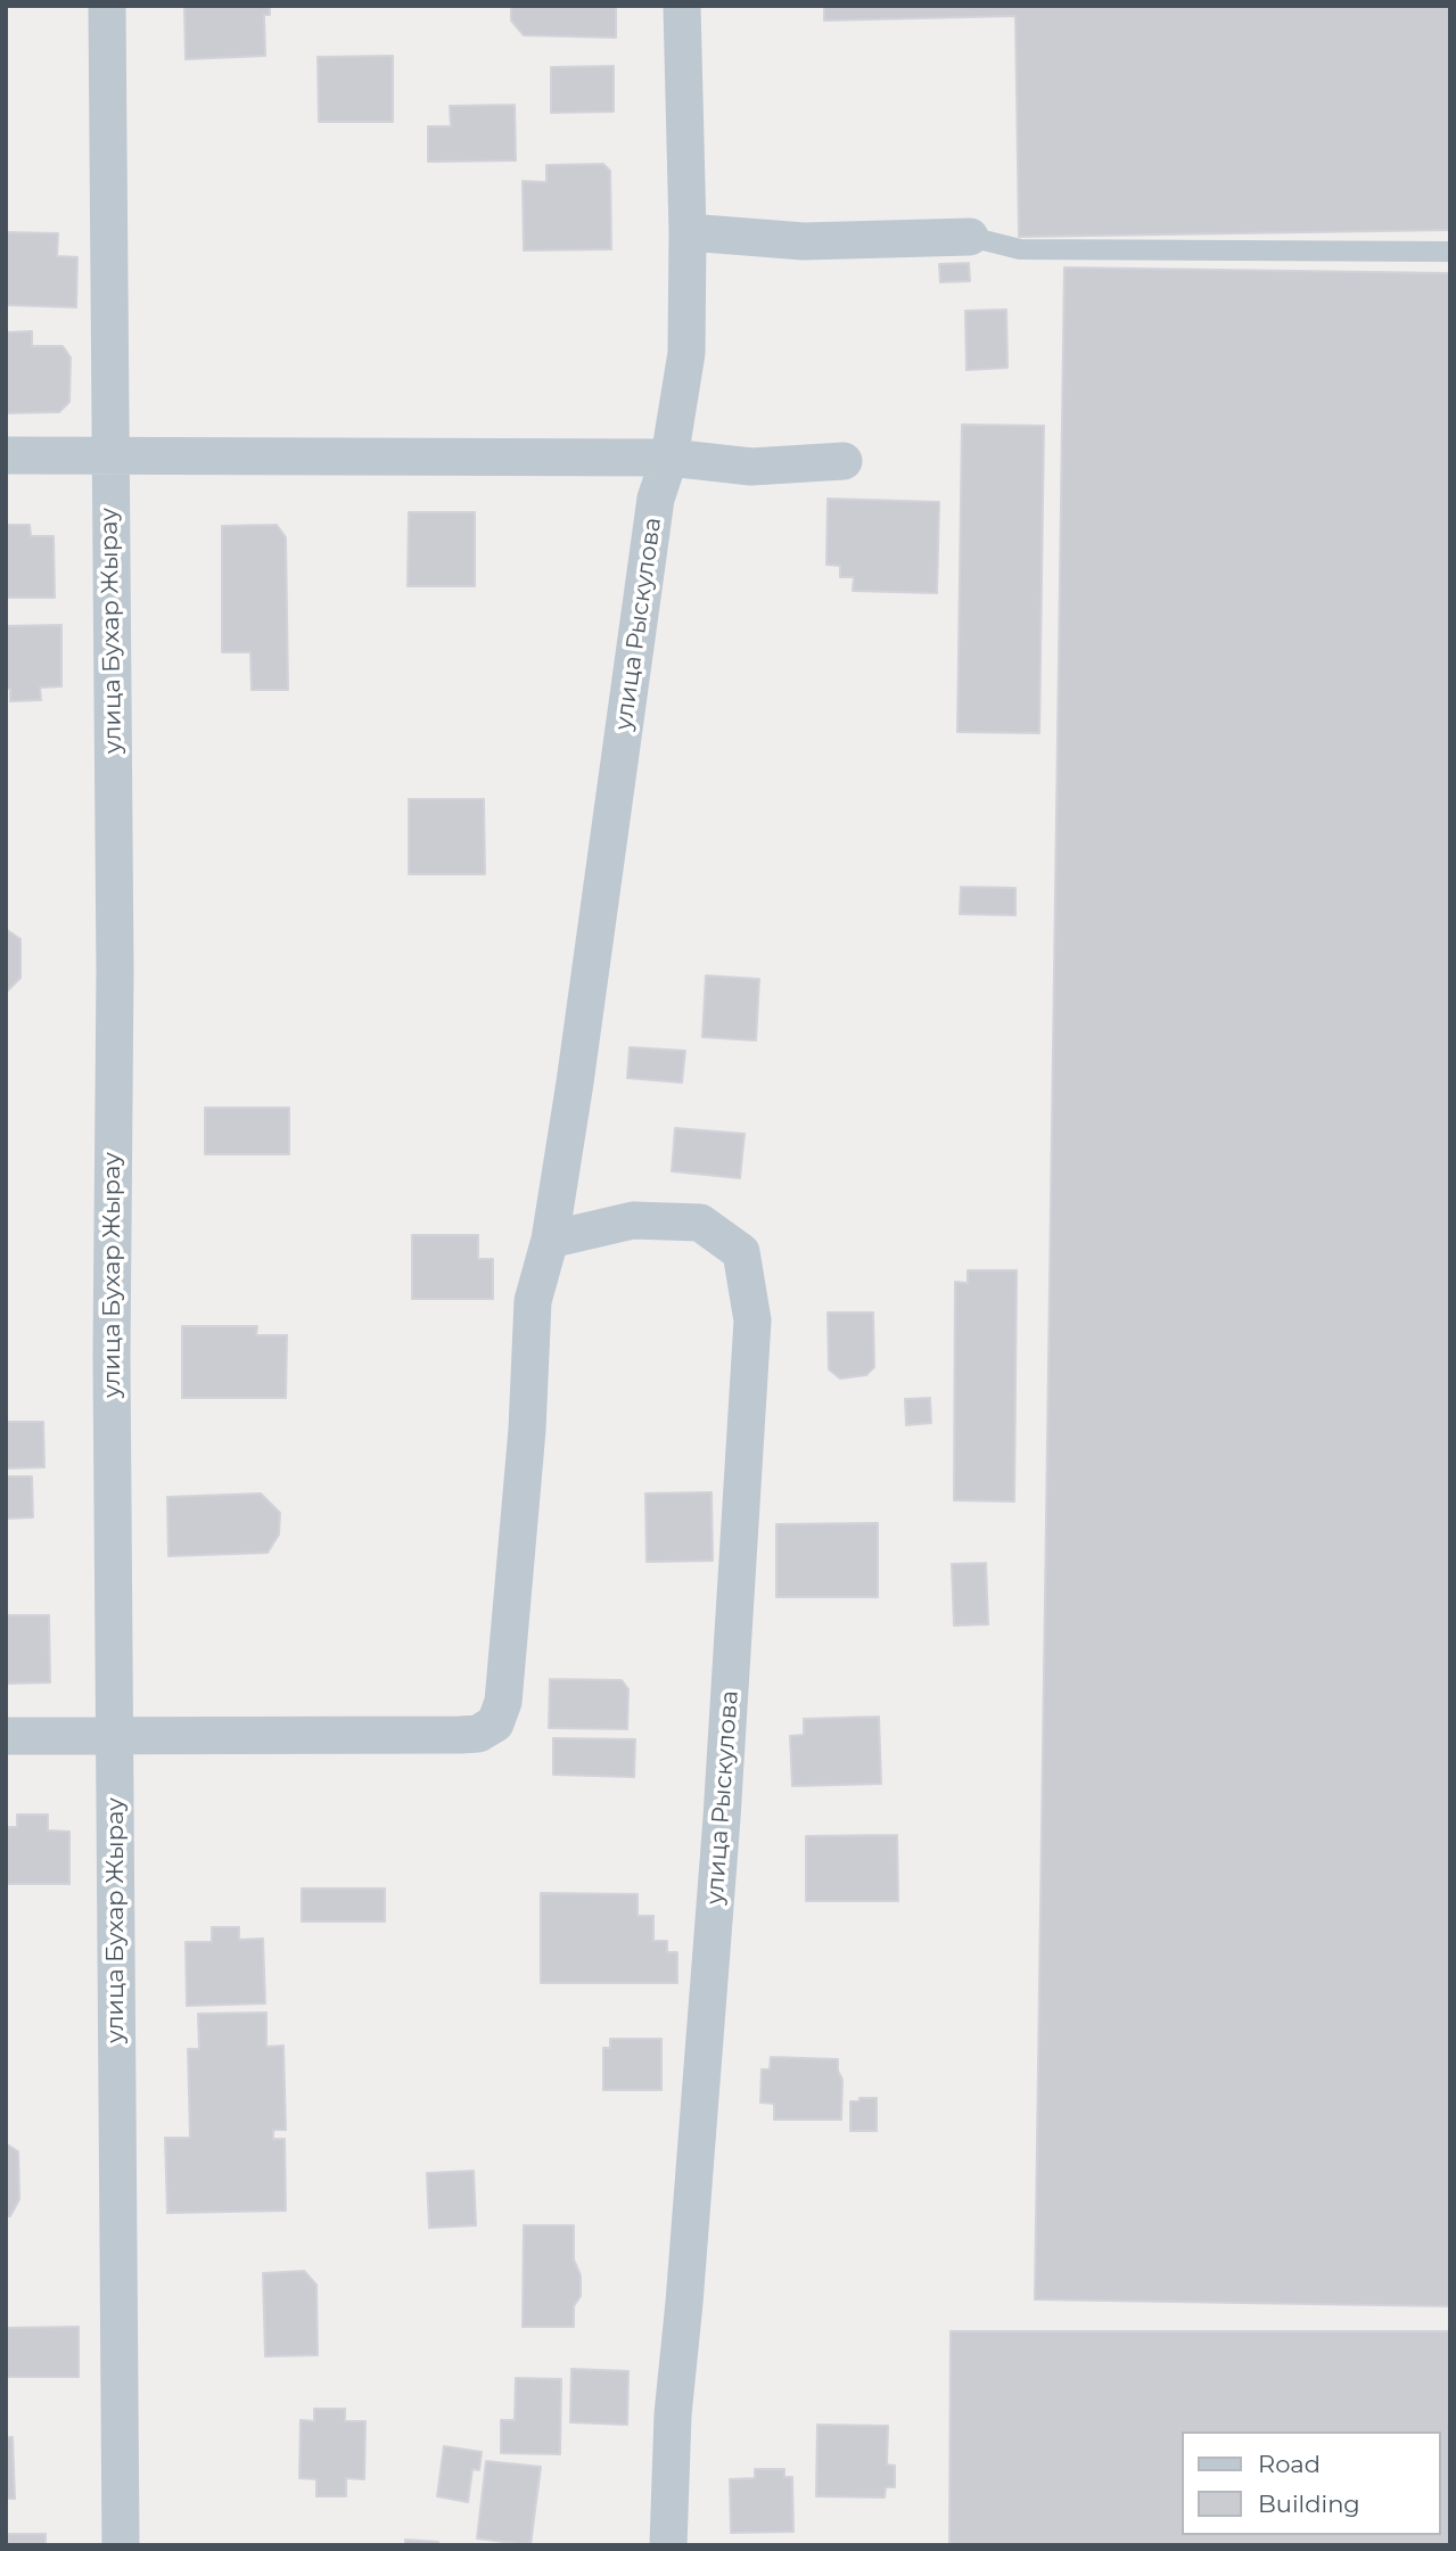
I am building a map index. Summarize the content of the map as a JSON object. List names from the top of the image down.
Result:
{
  "streets": {
    "street": ["улица Рыскулова", "улица Бухар Жырау"]
  },
  "crossings": [
    ["улица Рыскулова", "улица Бухар Жырау"]
  ],
  "legend": ["Road", "Building"]
}
